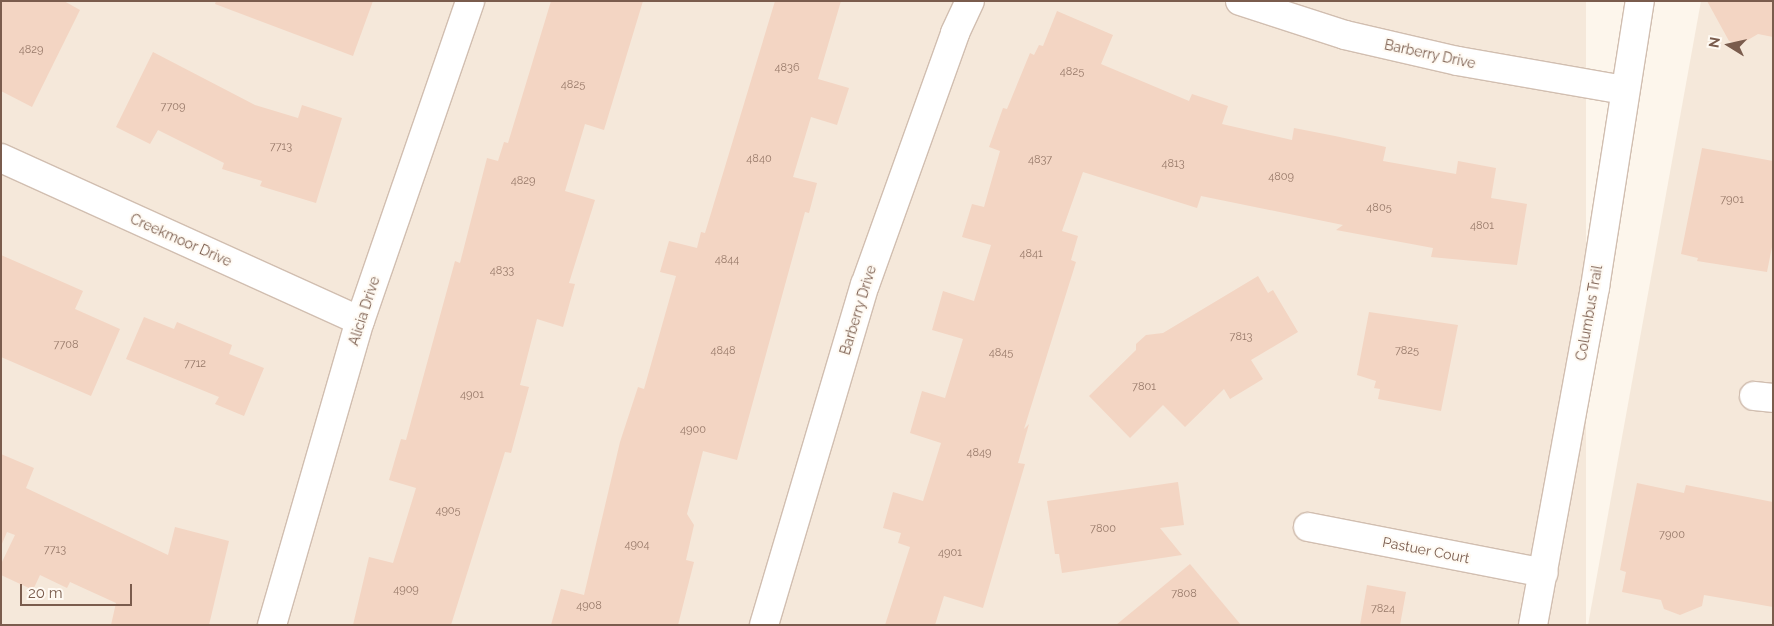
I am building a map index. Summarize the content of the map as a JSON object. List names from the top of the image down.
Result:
{
  "streets": {
    "street": [
      "Barberry Drive",
      "Creekmoor Drive",
      "Alicia Drive",
      "Columbus Trail",
      "Pastuer Court"
    ]
  },
  "crossings": [
    ["Barberry Drive", "Columbus Trail"],
    ["Creekmoor Drive", "Alicia Drive"],
    ["Columbus Trail", "Pastuer Court"]
  ],
  "house_numbers": [
    "4829",
    "4836",
    "4825",
    "4825",
    "7709",
    "7713",
    "4840",
    "4837",
    "4813",
    "4809",
    "4829",
    "7901",
    "4805",
    "4801",
    "4841",
    "4844",
    "4833",
    "7813",
    "7708",
    "4848",
    "7825",
    "4845",
    "7712",
    "7801",
    "4901",
    "4900",
    "4849",
    "4905",
    "7800",
    "7900",
    "4904",
    "7713",
    "4901",
    "4909",
    "7808",
    "4908",
    "7824"
  ],
  "scale_bar": "20 m",
  "north": "left"
}
